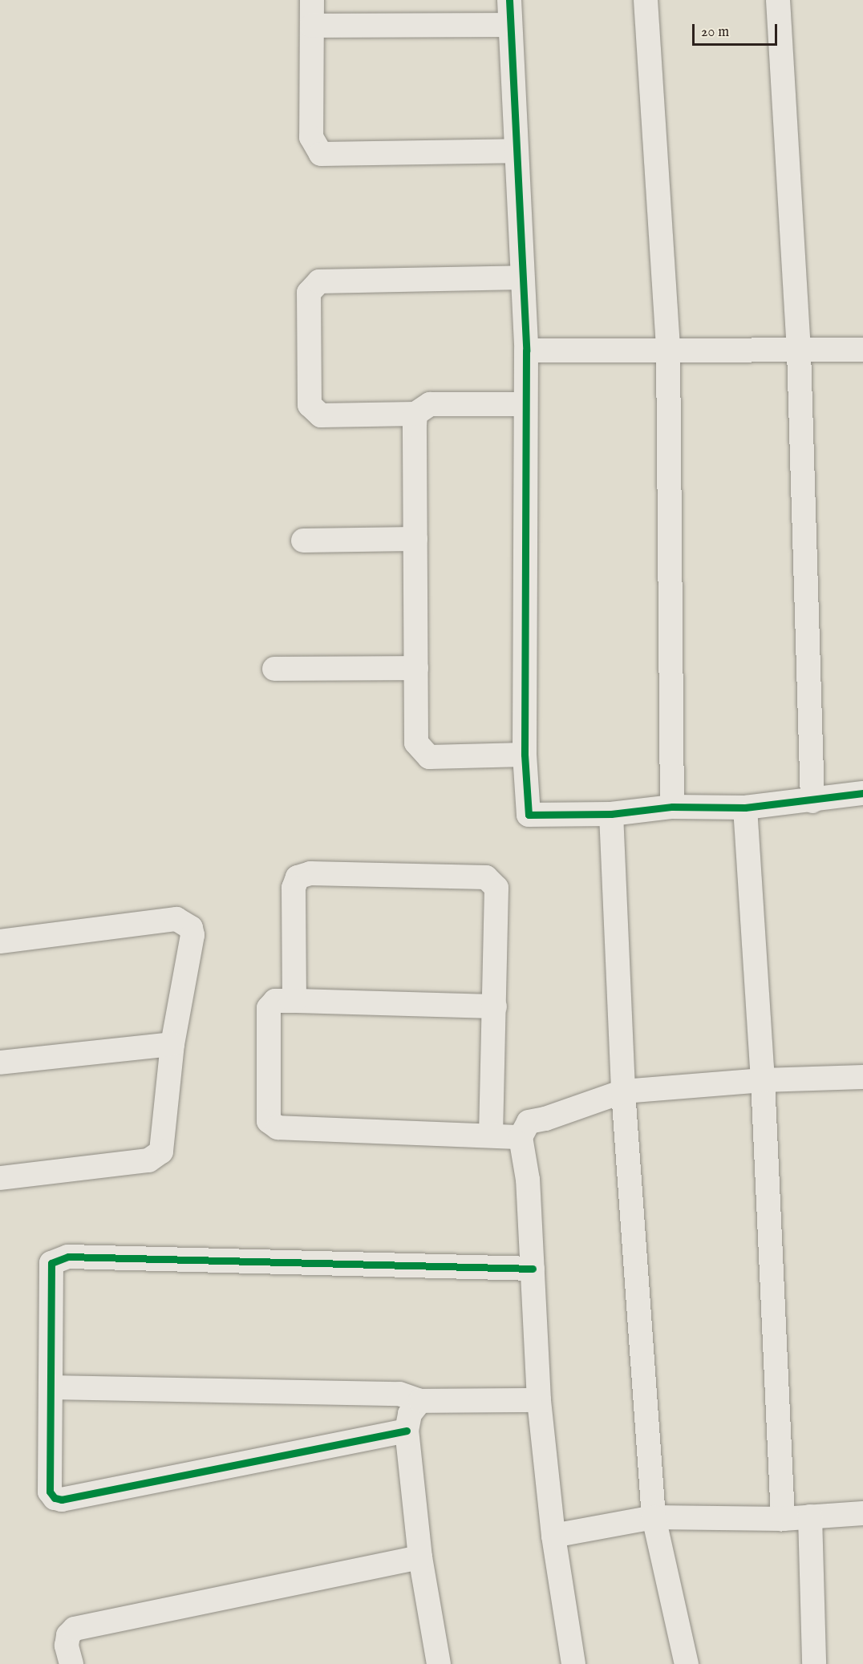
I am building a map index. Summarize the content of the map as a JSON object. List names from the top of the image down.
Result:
{
  "scale_bar": "20 m"
}
